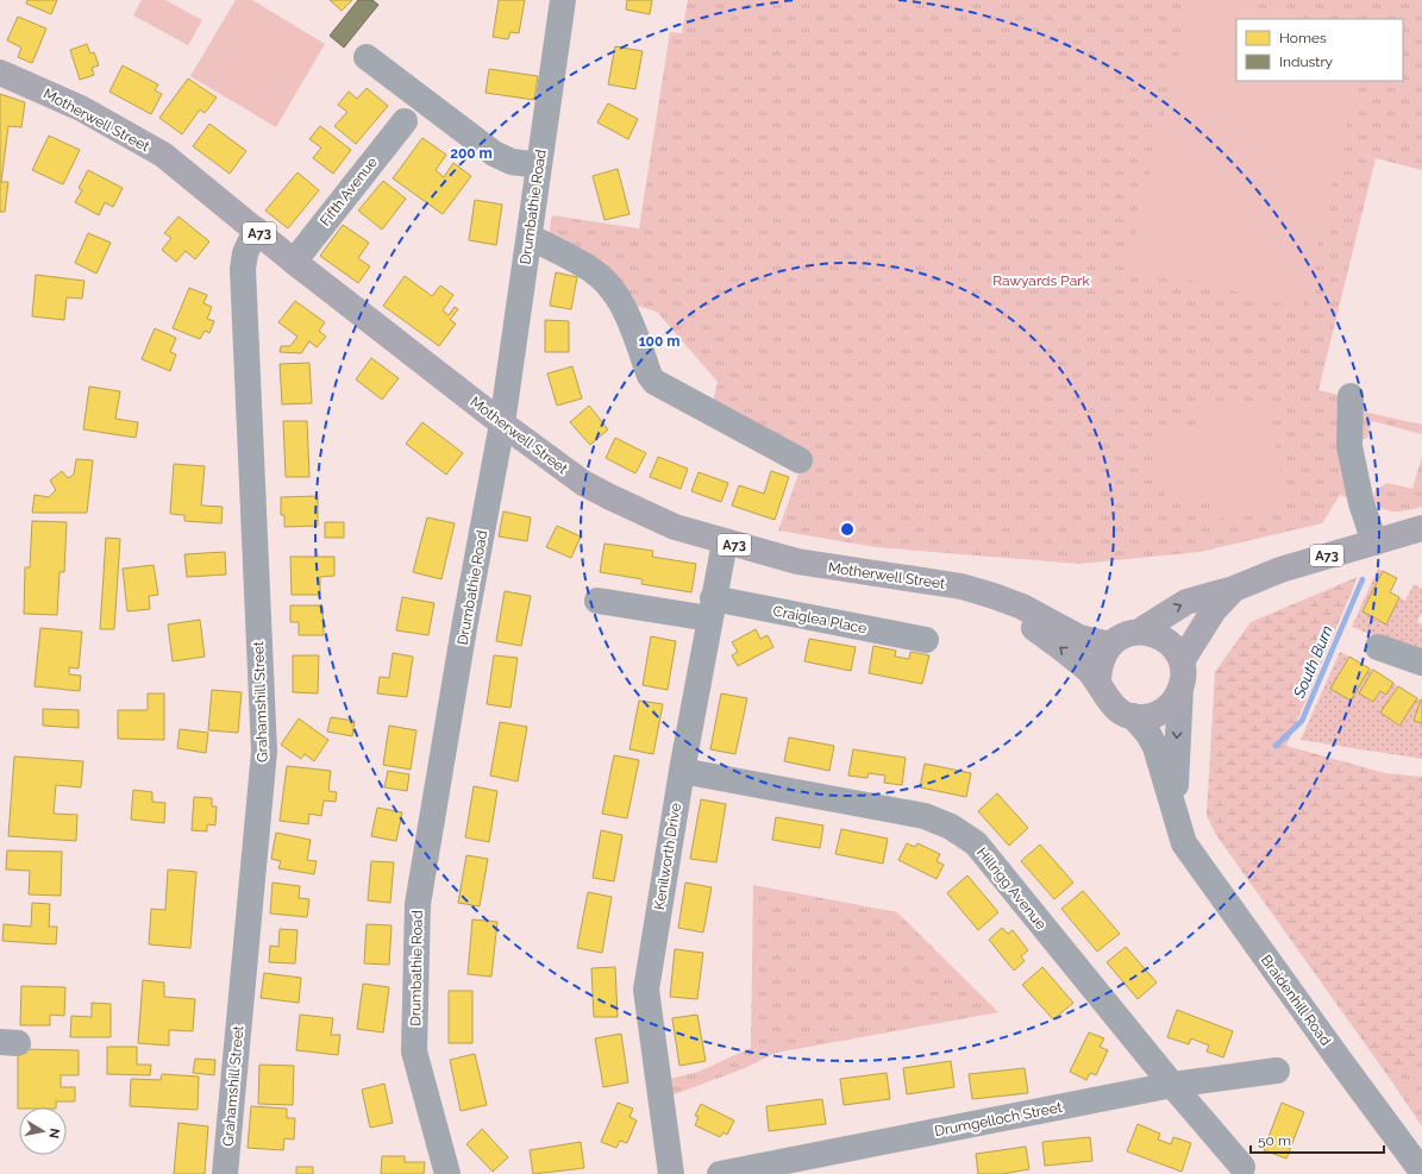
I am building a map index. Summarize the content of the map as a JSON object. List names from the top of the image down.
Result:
{
  "streets": {
    "main road": ["Motherwell Street", "A73"],
    "street": [
      "Fifth Avenue",
      "Drumbathie Road",
      "Craiglea Place",
      "Grahamshill Street",
      "Kenilworth Drive",
      "Hillrigg Avenue",
      "Braidenhill Road",
      "Drumgelloch Street"
    ]
  },
  "crossings": [
    ["Motherwell Street", "Fifth Avenue"],
    ["Motherwell Street", "Drumbathie Road"],
    ["Motherwell Street", "A73"],
    ["Motherwell Street", "Grahamshill Street"],
    ["Motherwell Street", "Kenilworth Drive"],
    ["Motherwell Street", "Braidenhill Road"],
    ["A73", "Braidenhill Road"],
    ["Craiglea Place", "Kenilworth Drive"],
    ["Kenilworth Drive", "Hillrigg Avenue"],
    ["Hillrigg Avenue", "Drumgelloch Street"]
  ],
  "water": ["South Burn"],
  "parks": ["Rawyards Park"],
  "legend": ["Homes", "Industry"],
  "scale_bar": "50 m",
  "north": "right",
  "rings": ["200 m", "100 m"]
}
